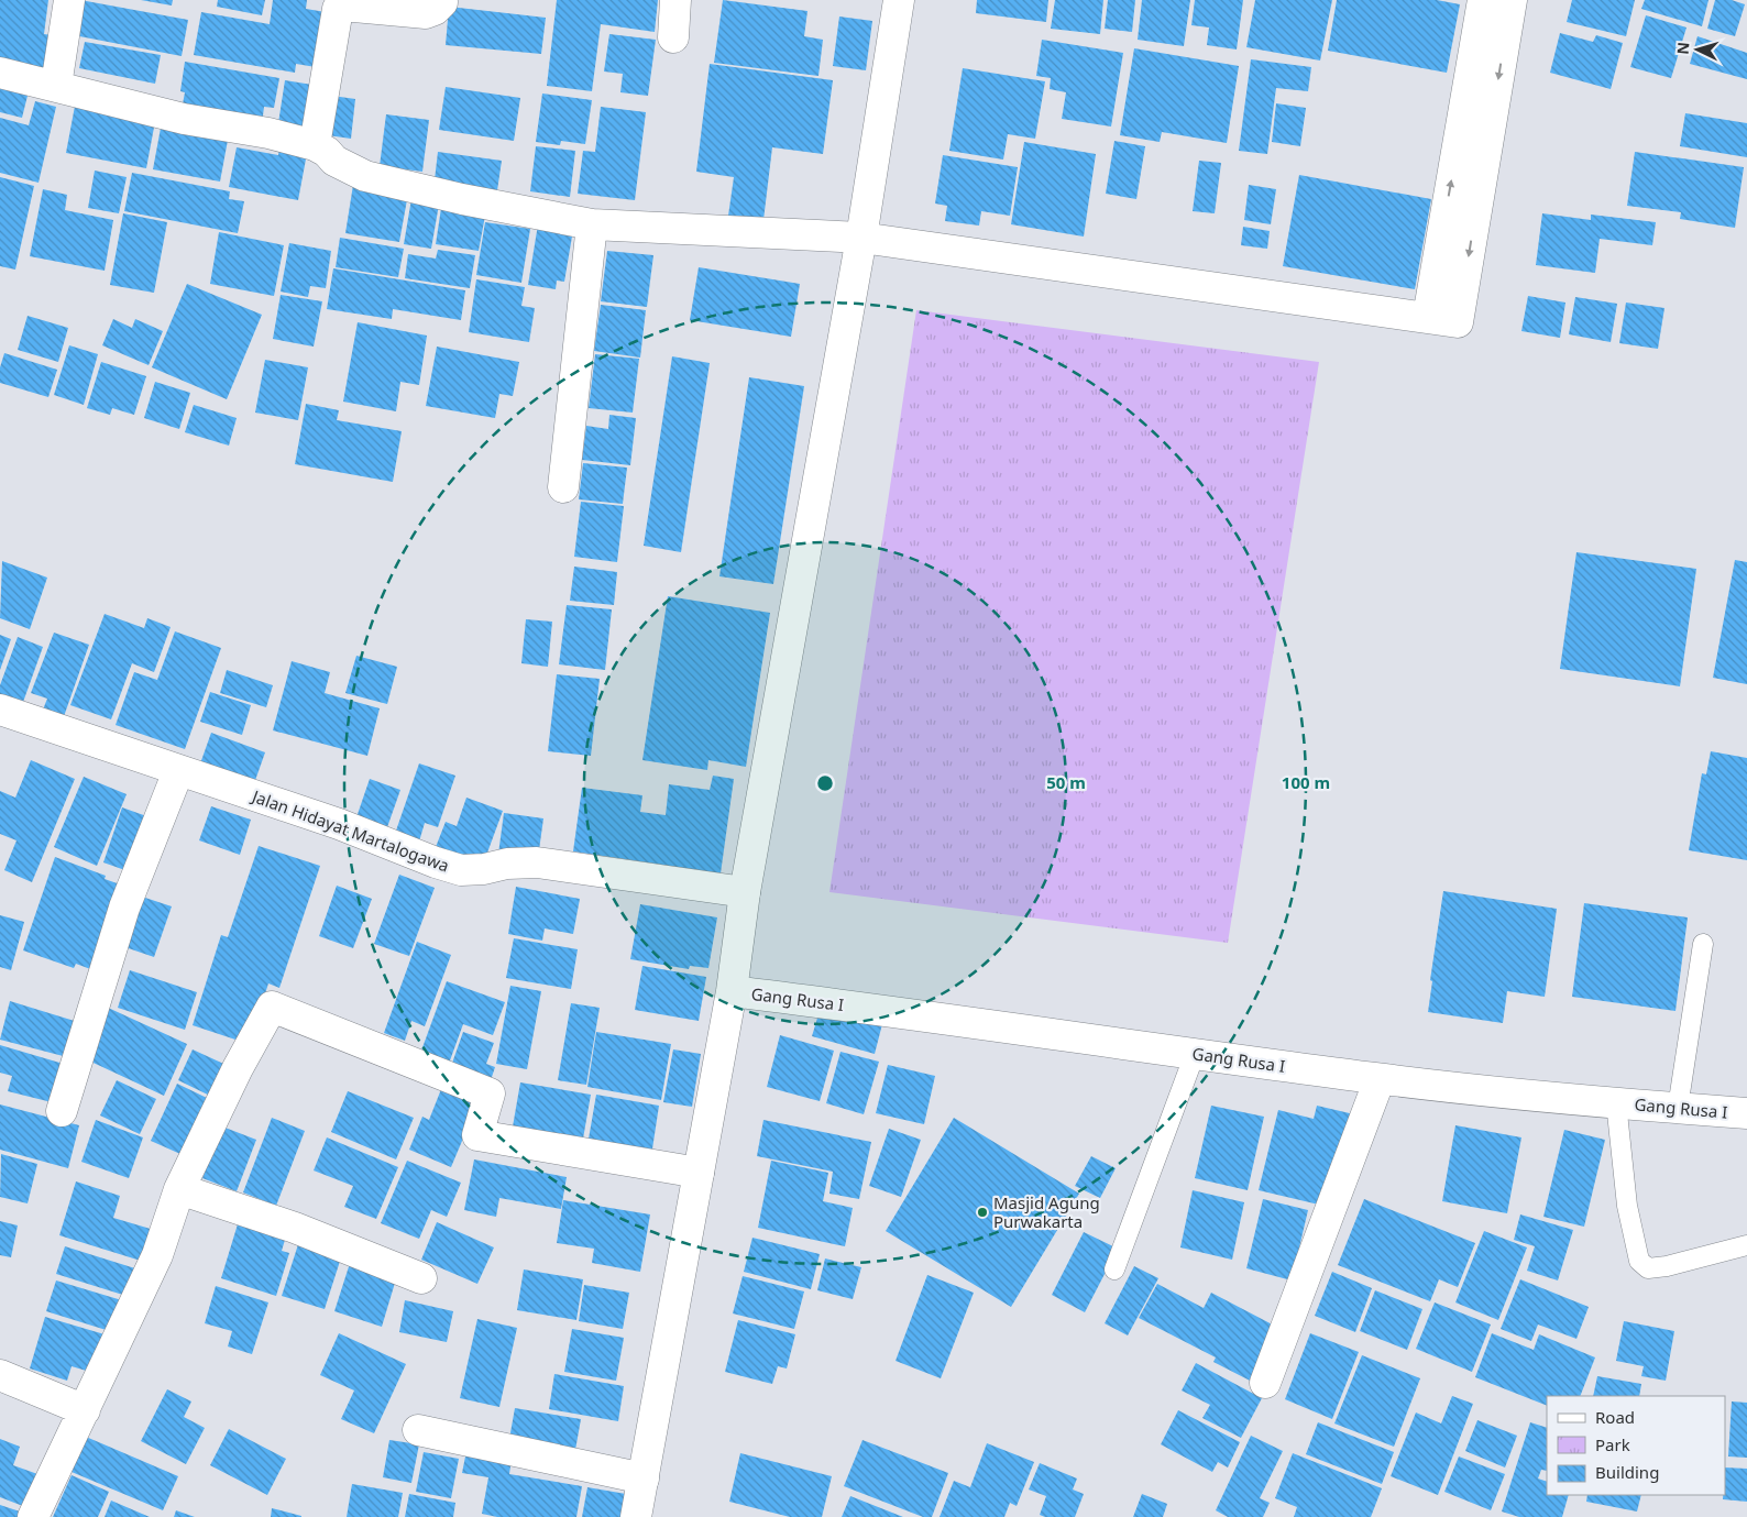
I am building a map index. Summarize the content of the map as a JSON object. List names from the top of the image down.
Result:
{
  "streets": {
    "street": ["Jalan Hidayat Martalogawa", "Gang Rusa I"]
  },
  "places": ["Masjid Agung Purwakarta"],
  "legend": ["Road", "Park", "Building"],
  "north": "left",
  "rings": ["50 m", "100 m"]
}
